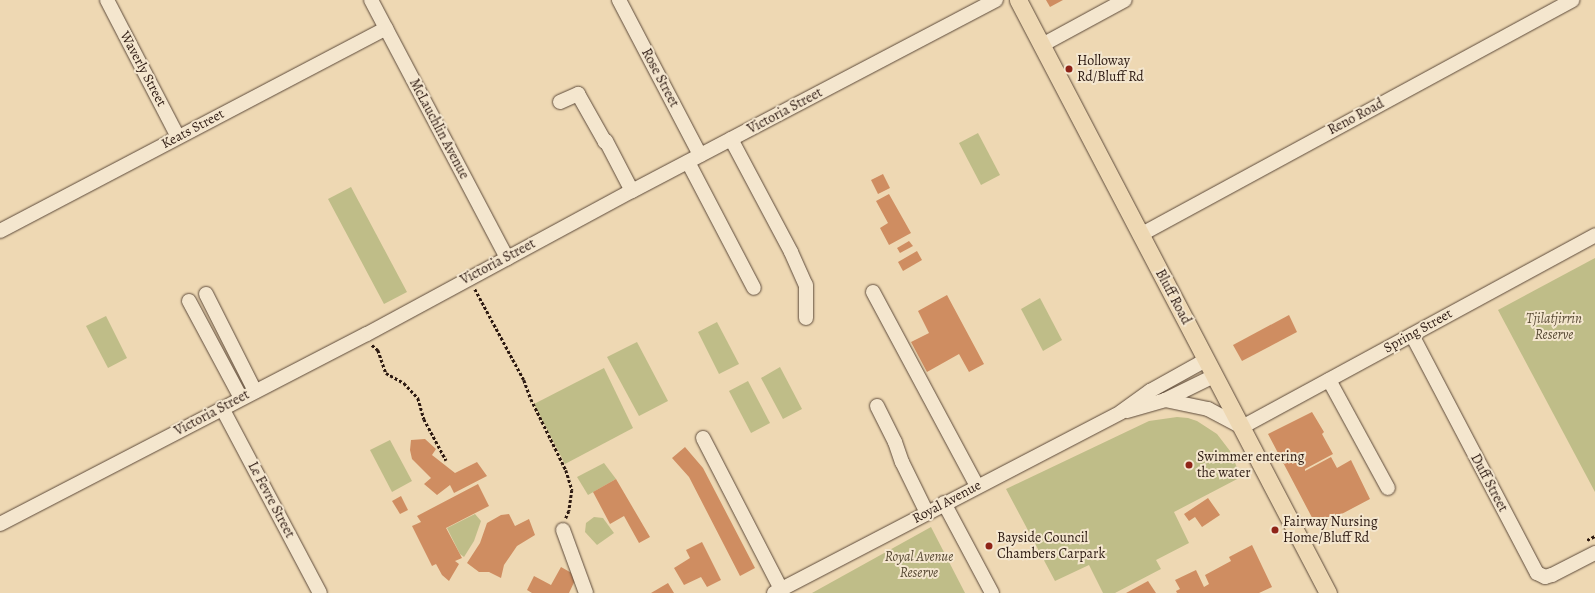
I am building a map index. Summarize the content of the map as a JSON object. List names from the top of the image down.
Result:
{
  "streets": {
    "main road": ["Bluff Road"],
    "street": [
      "Waverly Street",
      "Rose Street",
      "Victoria Street",
      "Reno Road",
      "Keats Street",
      "McLauchlin Avenue",
      "Spring Street",
      "Duff Street",
      "Le Fevre Street",
      "Royal Avenue"
    ]
  },
  "crossings": [
    ["Waverly Street", "Keats Street"],
    ["Rose Street", "Victoria Street"],
    ["Victoria Street", "McLauchlin Avenue"],
    ["Victoria Street", "Le Fevre Street"],
    ["Reno Road", "Bluff Road"],
    ["Keats Street", "McLauchlin Avenue"],
    ["Bluff Road", "Spring Street"],
    ["Bluff Road", "Royal Avenue"],
    ["Spring Street", "Duff Street"]
  ],
  "parks": ["Tjilatjirrin Reserve", "Royal Avenue Reserve"],
  "places": [
    "Holloway Rd/Bluff Rd",
    "Swimmer entering the water",
    "Fairway Nursing Home/Bluff Rd",
    "Bayside Council Chambers Carpark"
  ]
}
